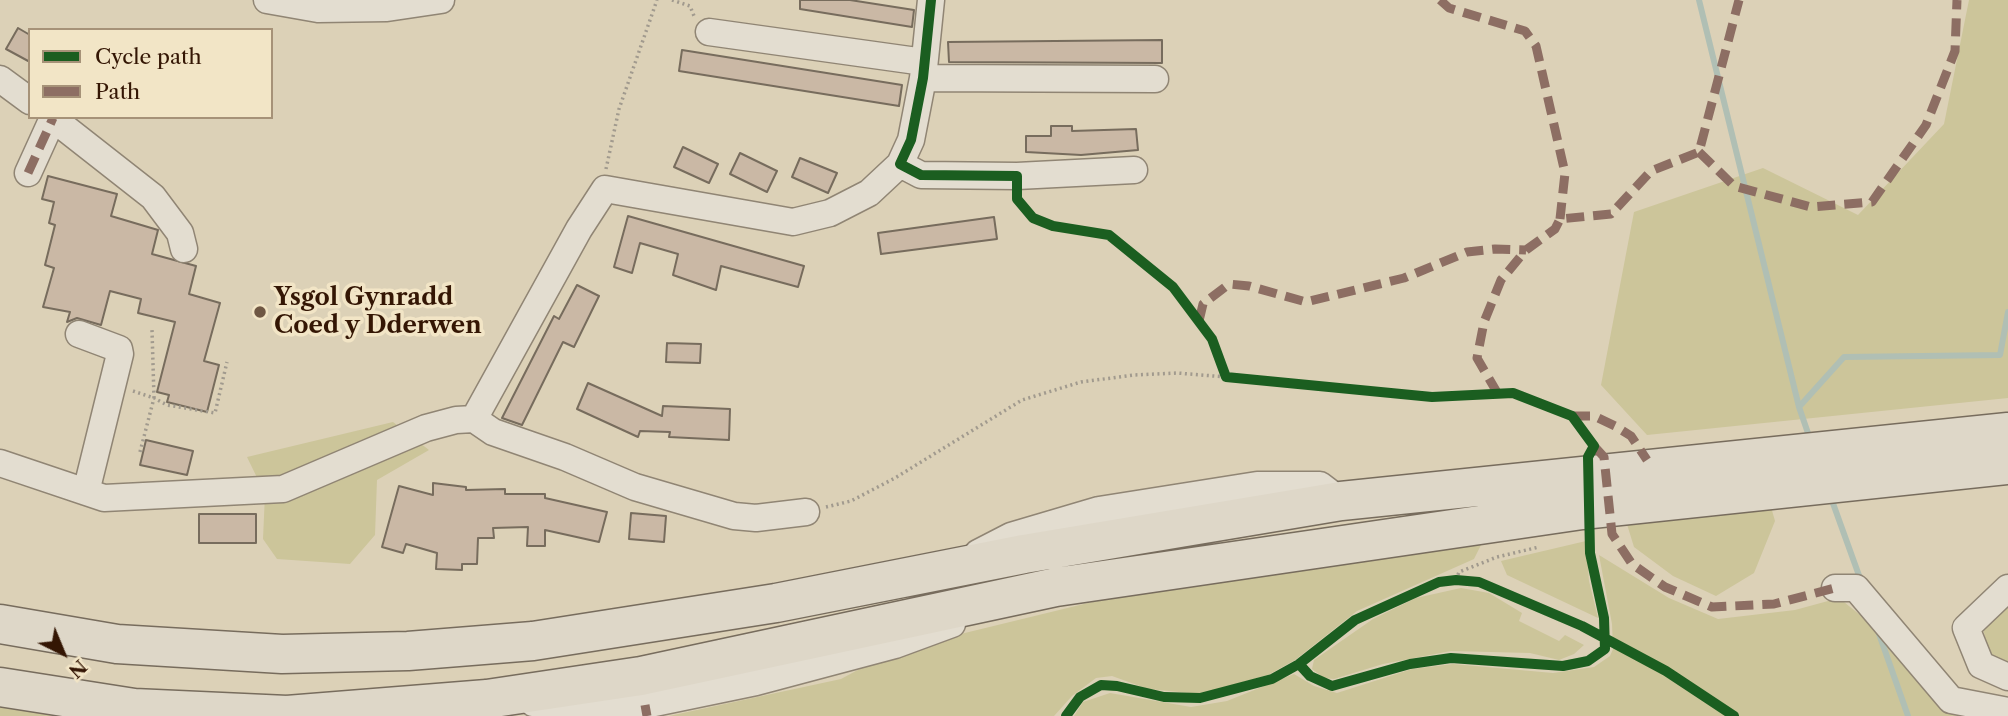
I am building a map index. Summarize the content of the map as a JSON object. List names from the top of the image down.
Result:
{
  "places": ["Ysgol Gynradd Coed y Dderwen"],
  "legend": ["Cycle path", "Path"],
  "north": "bottom right"
}
